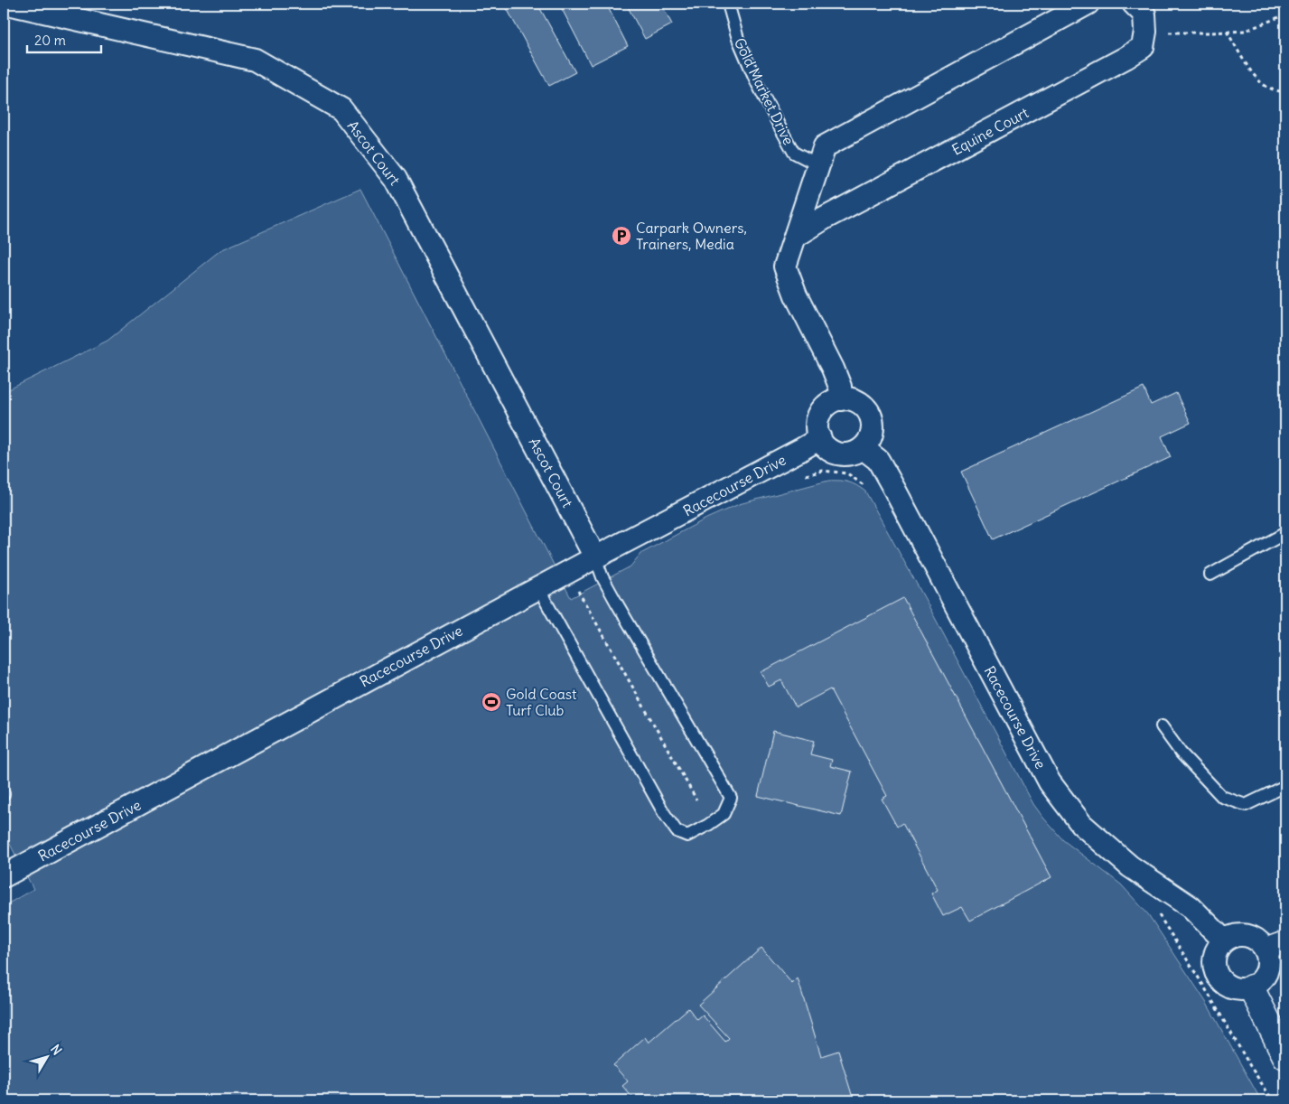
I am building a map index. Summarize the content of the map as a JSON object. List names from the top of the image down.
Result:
{
  "streets": {
    "street": ["Equine Court", "Ascot Court", "Racecourse Drive"],
    "lane": ["Gold Market Drive"]
  },
  "crossings": [
    ["Ascot Court", "Racecourse Drive"]
  ],
  "places": {
    "parking": ["Carpark Owners, Trainers, Media"],
    "sports": ["Gold Coast Turf Club"]
  },
  "scale_bar": "20 m",
  "north": "top right"
}
